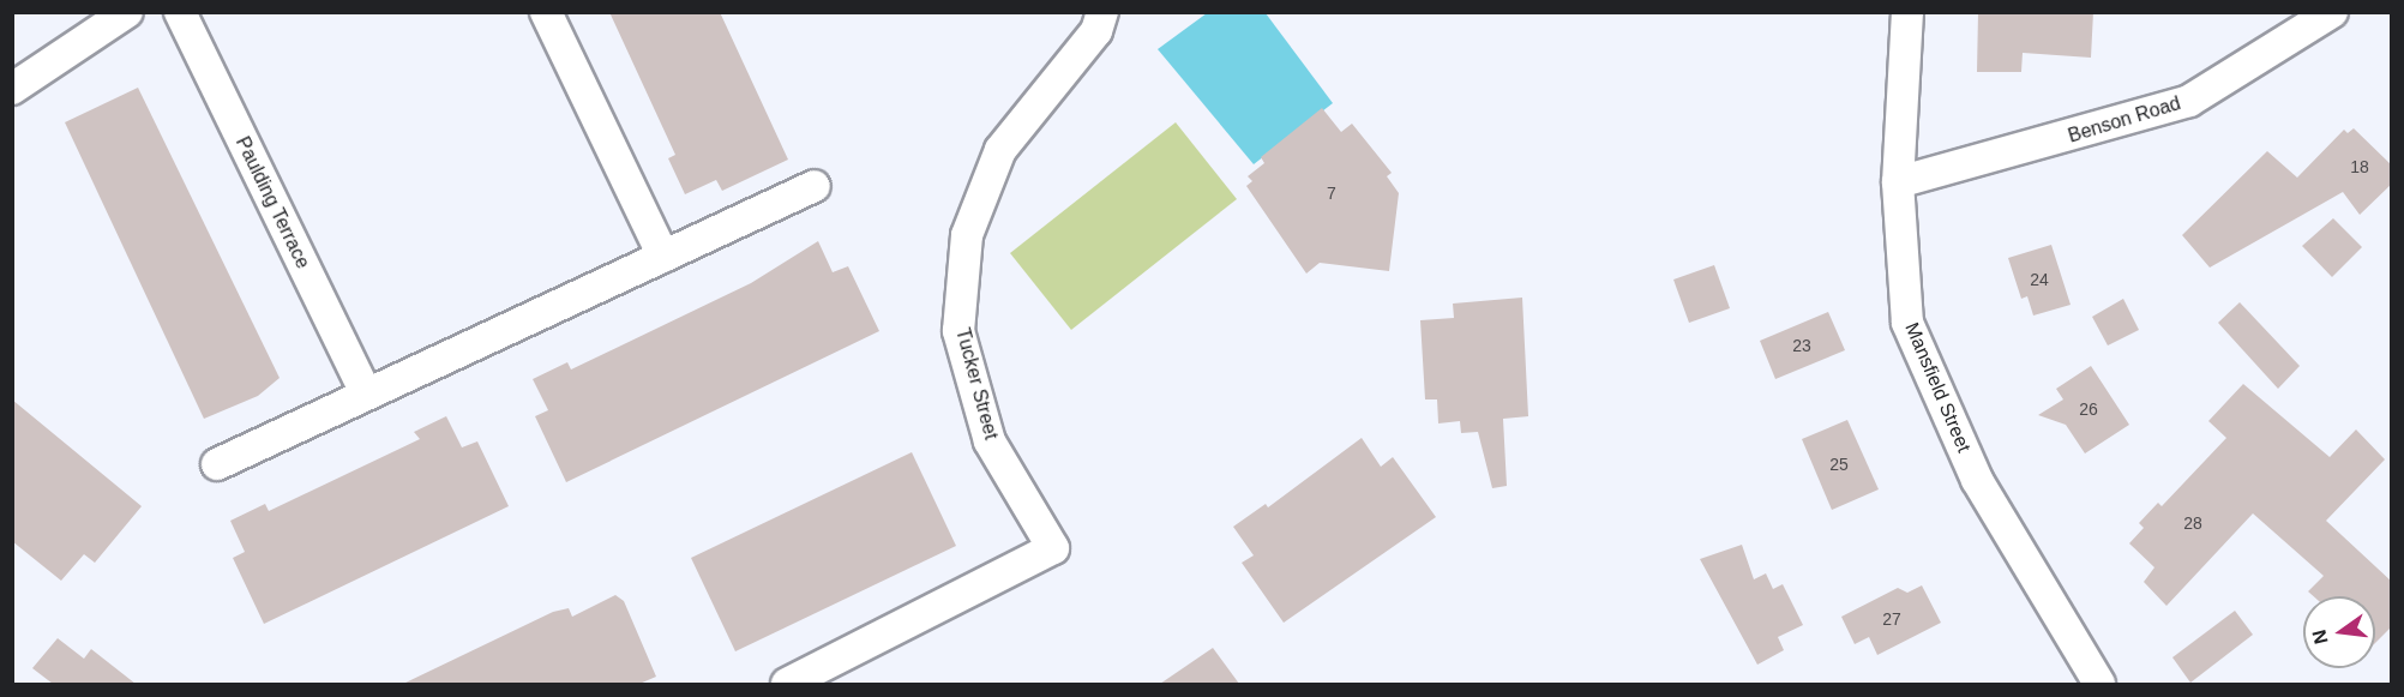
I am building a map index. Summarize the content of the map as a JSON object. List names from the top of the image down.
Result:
{
  "streets": {
    "street": [
      "Benson Road",
      "Paulding Terrace",
      "Tucker Street",
      "Mansfield Street"
    ]
  },
  "crossings": [
    ["Benson Road", "Mansfield Street"]
  ],
  "house_numbers": [
    "18",
    "7",
    "24",
    "23",
    "26",
    "25",
    "28",
    "27"
  ],
  "north": "left"
}
